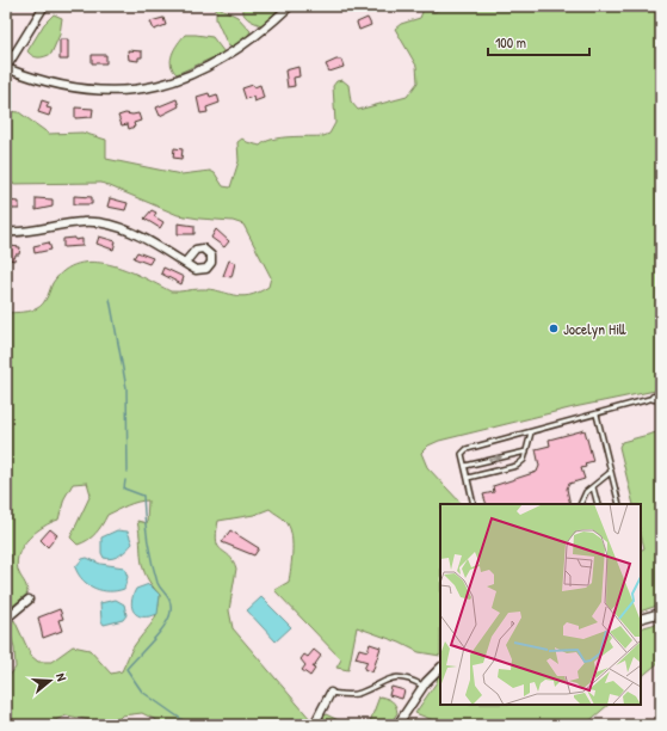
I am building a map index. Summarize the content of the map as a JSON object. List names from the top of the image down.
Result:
{
  "places": ["Jocelyn Hill"],
  "scale_bar": "100 m",
  "north": "right"
}
